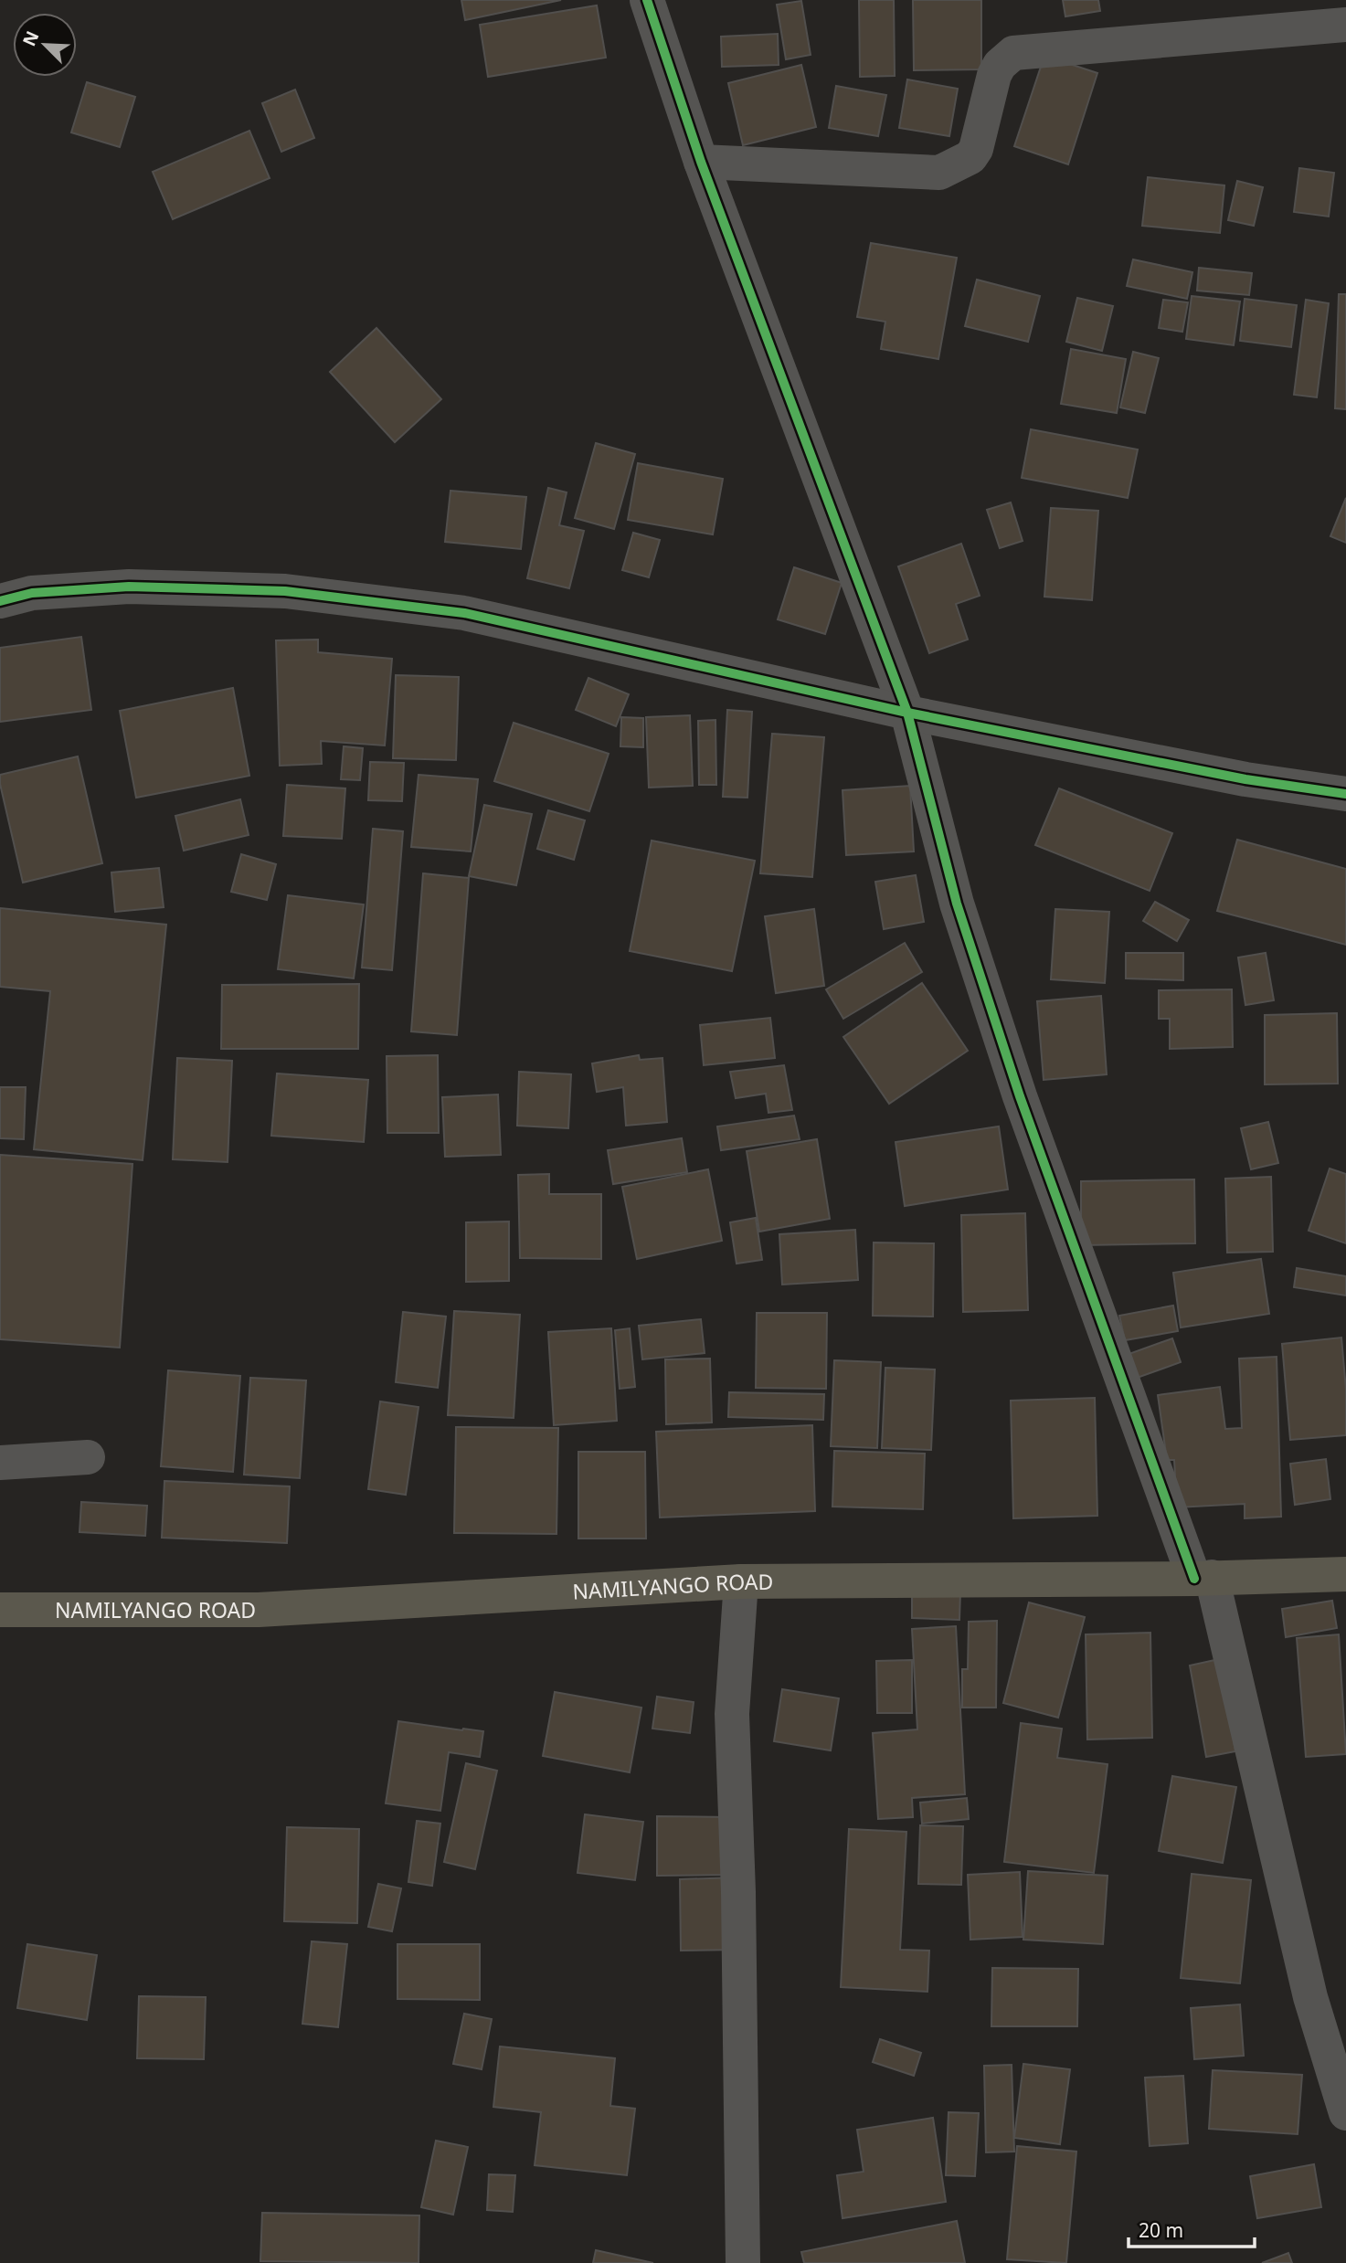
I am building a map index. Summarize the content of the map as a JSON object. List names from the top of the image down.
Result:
{
  "streets": {
    "main road": ["NAMILYANGO ROAD"]
  },
  "scale_bar": "20 m",
  "north": "top left"
}
